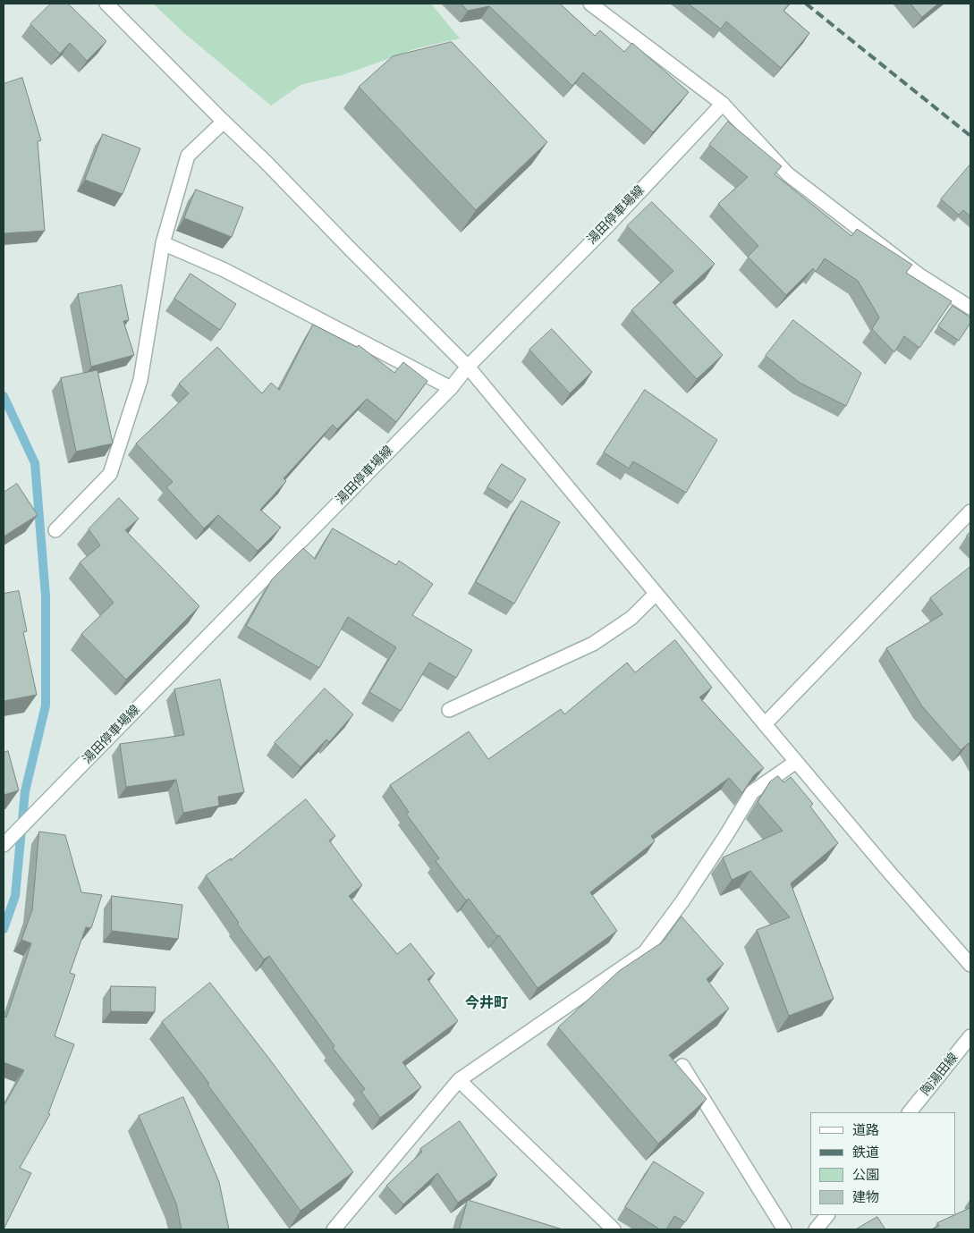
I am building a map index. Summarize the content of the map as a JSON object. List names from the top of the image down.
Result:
{
  "streets": {
    "street": ["湯田停車場線", "陶湯田線"]
  },
  "districts": ["今井町"],
  "legend": [
    "道路",
    "鉄道",
    "公園",
    "建物"
  ]
}
